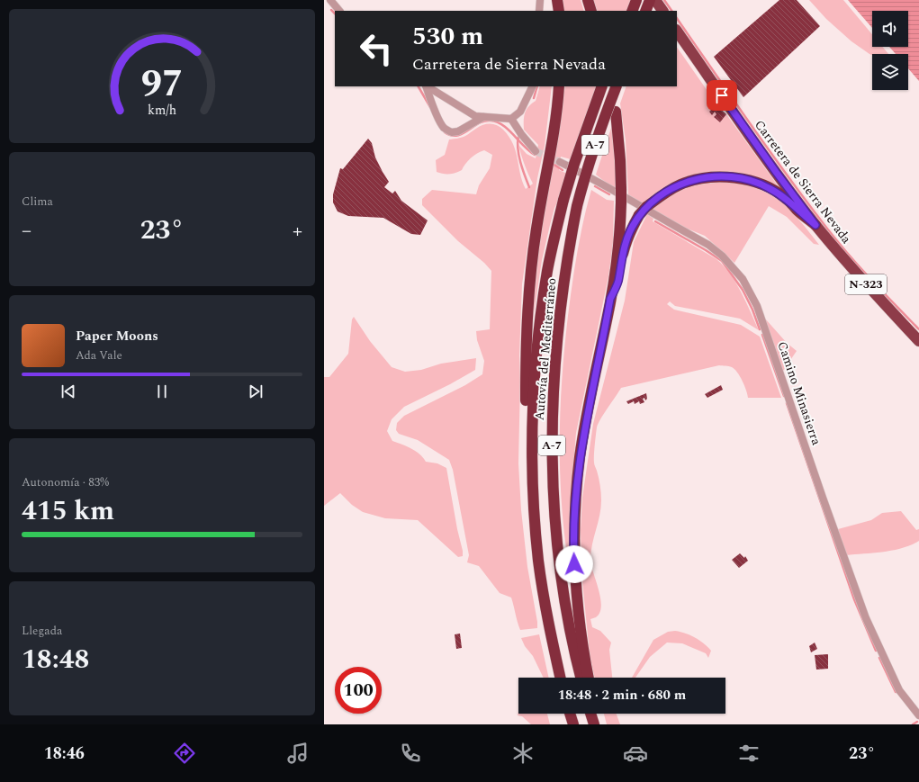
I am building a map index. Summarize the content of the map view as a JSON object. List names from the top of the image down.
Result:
{
  "streets": {
    "highway": [
      "A-7",
      "Carretera de Sierra Nevada",
      "N-323",
      "Autovía del Mediterráneo"
    ],
    "street": ["Camino Minasierra"]
  },
  "page": {
    "turn": ["530 m", "Carretera de Sierra Nevada"],
    "tile": [
      "Clima",
      ["Autonomía · 83%", "415 km"],
      ["Llegada", "18:48"]
    ],
    "heat": ["−", "23°", "+"],
    "song": ["Paper Moons", "Ada Vale"],
    "limit": "100",
    "trip": "18:48 · 2 min · 680 m",
    "tabs": ["18:46", "23°"],
    "gauge": ["97", "km/h"]
  }
}
